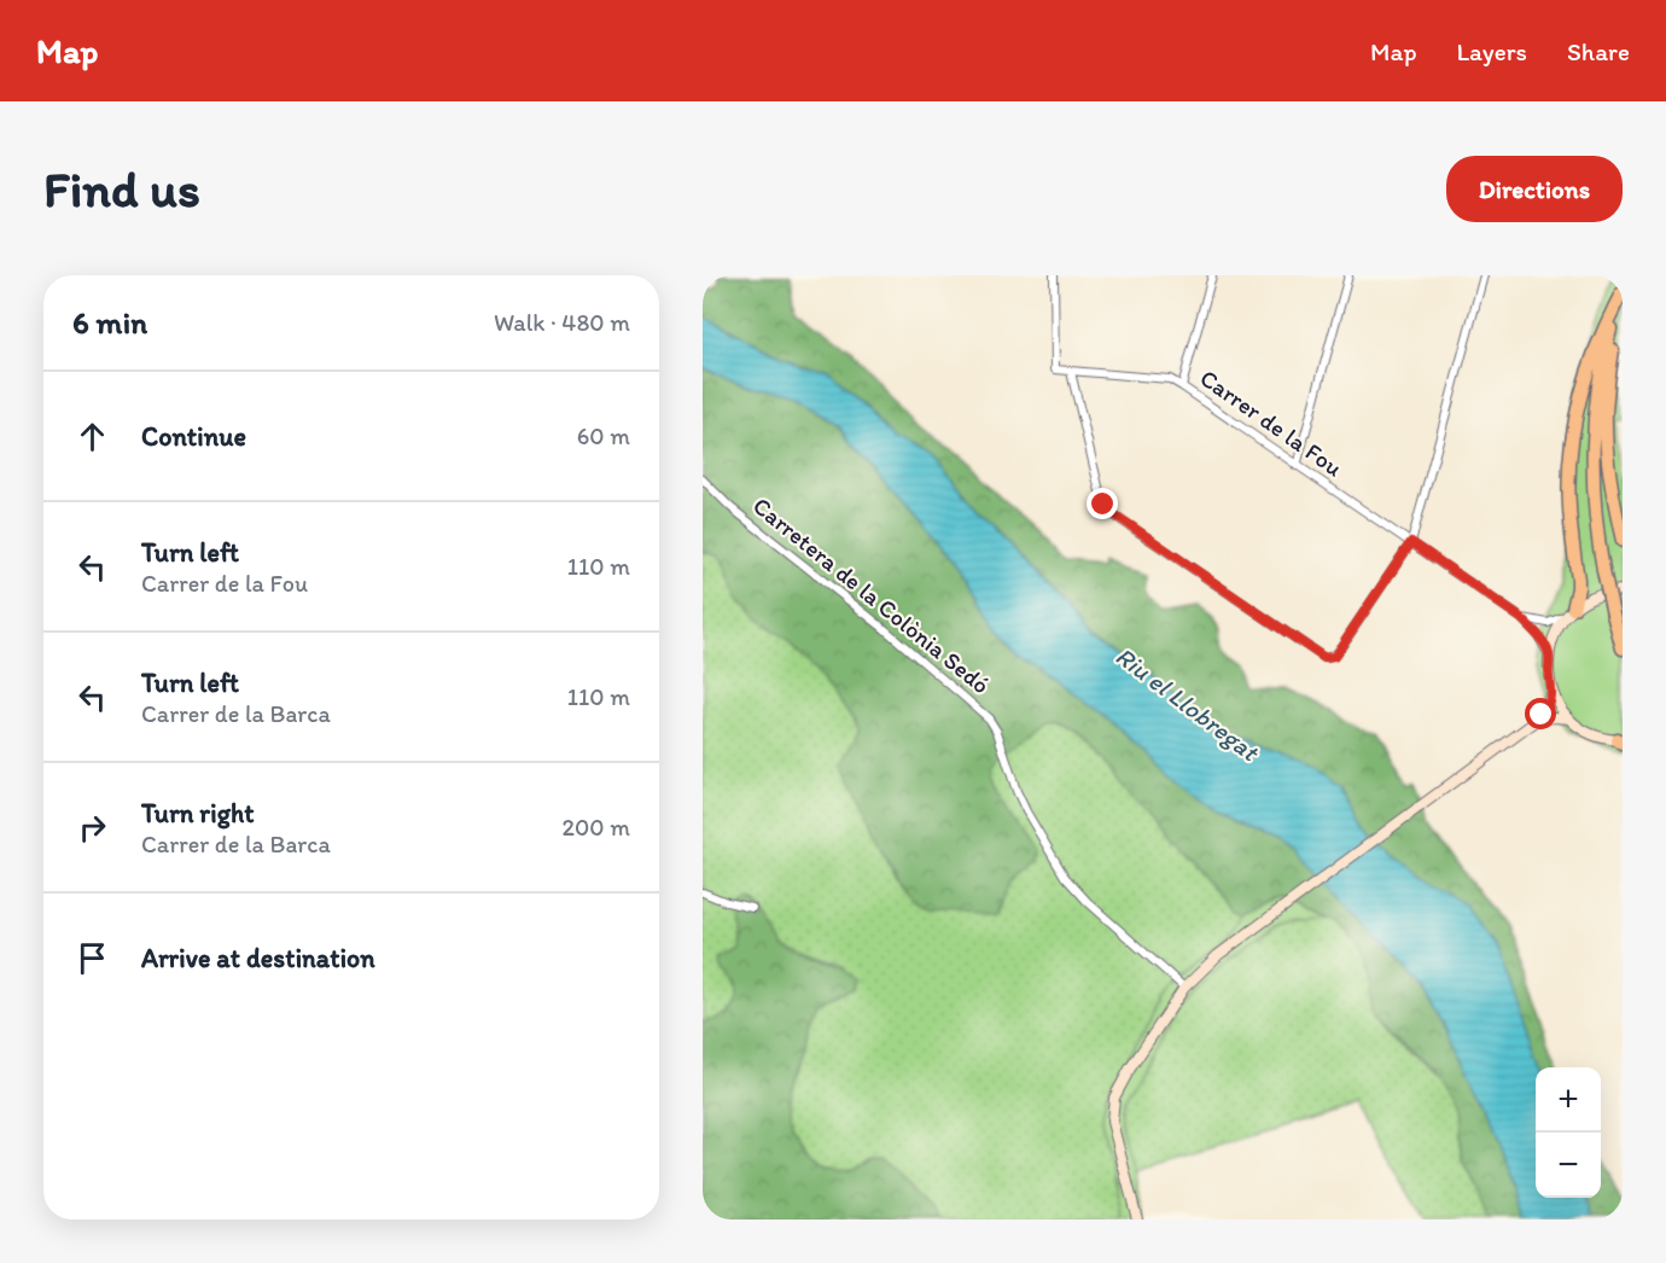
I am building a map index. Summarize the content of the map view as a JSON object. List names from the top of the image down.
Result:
{
  "streets": {
    "street": ["Carrer de la Fou", "Carretera de la Colònia Sedó"]
  },
  "water": ["Riu el Llobregat"],
  "page": {
    "header": "Map",
    "nav": ["Map", "Layers", "Share"],
    "buttons": "Directions",
    "title": "Find us",
    "heading": ["6 min", "Walk · 480 m"],
    "list": [
      ["Continue", "60 m"],
      ["Turn left", "Carrer de la Fou", "110 m"],
      ["Turn left", "Carrer de la Barca", "110 m"],
      ["Turn right", "Carrer de la Barca", "200 m"],
      "Arrive at destination"
    ],
    "map_buttons": ["+", "−"]
  }
}
